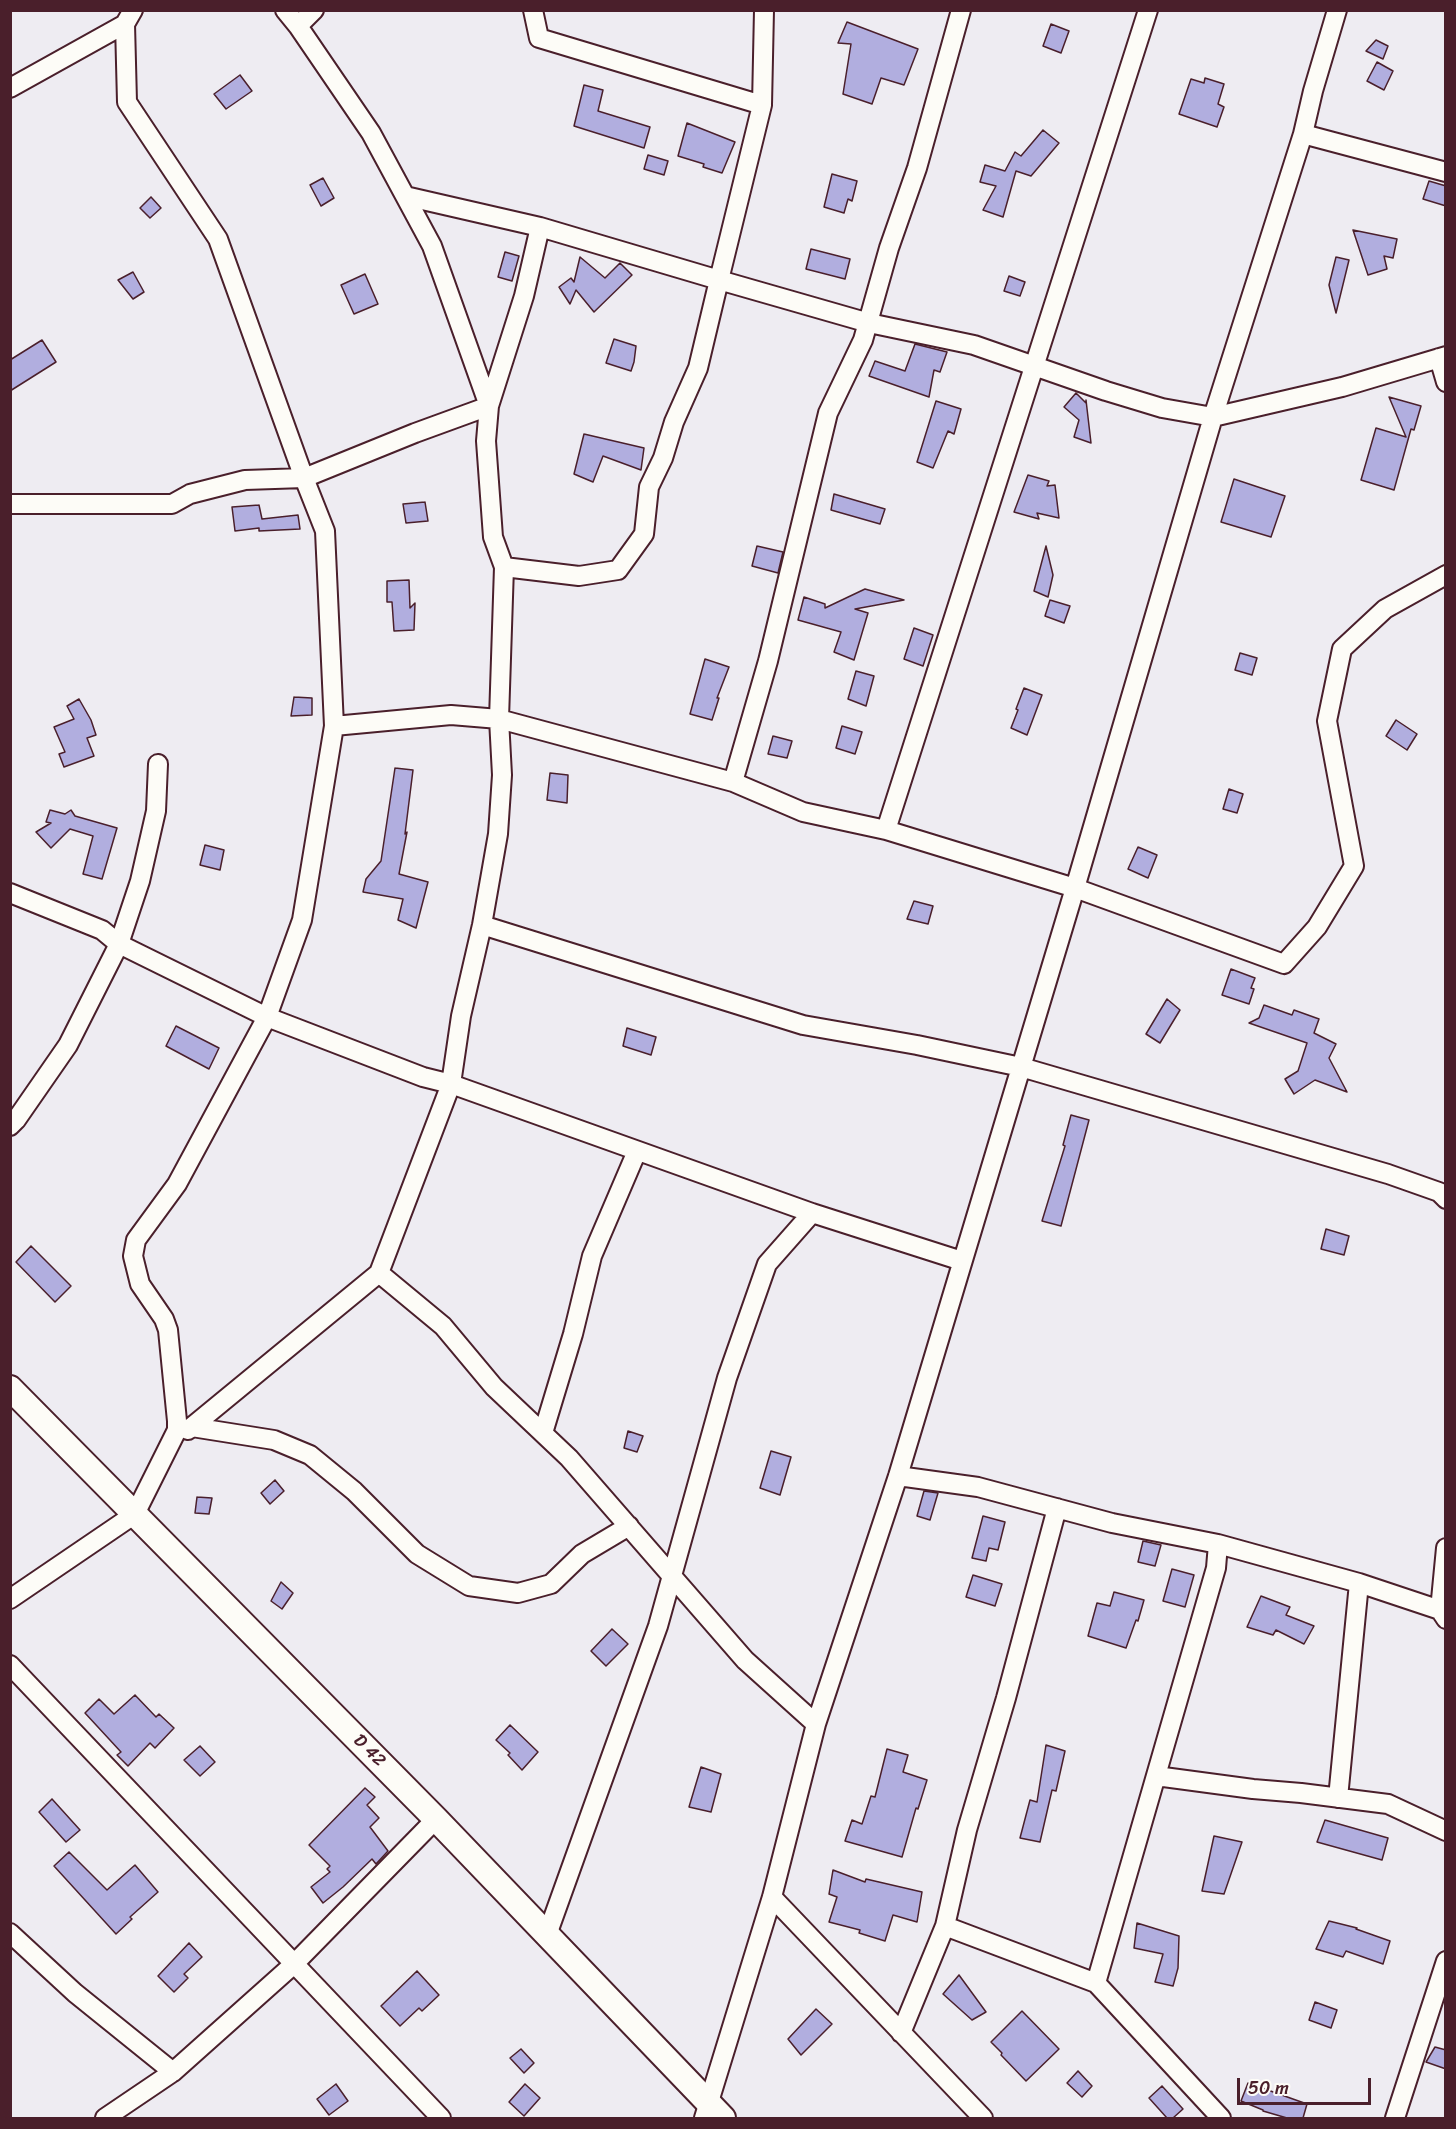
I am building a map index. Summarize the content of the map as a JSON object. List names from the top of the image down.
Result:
{
  "streets": {
    "street": ["D 42"]
  },
  "scale_bar": "50 m"
}
